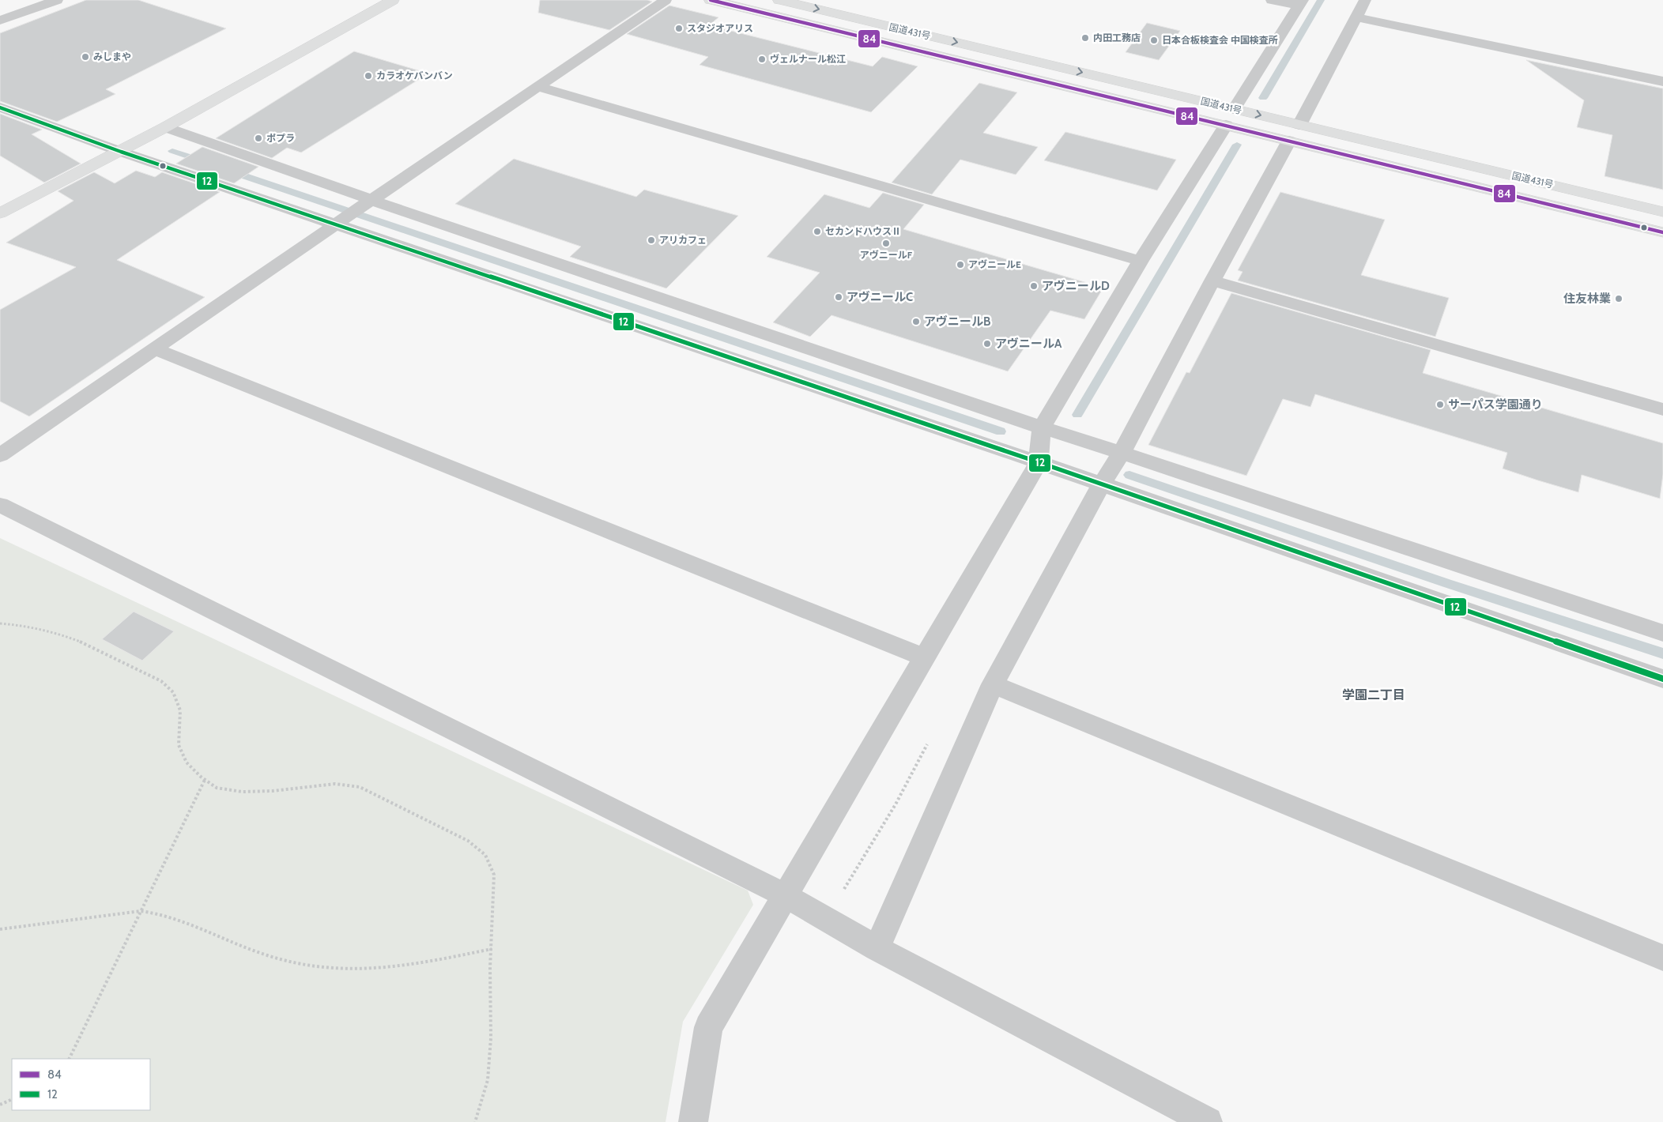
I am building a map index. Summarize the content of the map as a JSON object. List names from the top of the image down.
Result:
{
  "streets": {
    "main road": ["国道431号"]
  },
  "districts": ["学園二丁目"],
  "places": [
    "スタジオアリス",
    "内田工務店",
    "日本合板検査会 中国検査所",
    "みしまや",
    "ヴェルナール松江",
    "カラオケバンバン",
    "ポプラ",
    "セカンドハウスⅡ",
    "アリカフェ",
    "アヴニールF",
    "アヴニールE",
    "アヴニールD",
    "アヴニールC",
    "住友林業",
    "アヴニールB",
    "アヴニールA",
    "サーパス学園通り"
  ],
  "lines": ["transit line 84", "transit line 12"],
  "legend": ["84", "12"]
}
